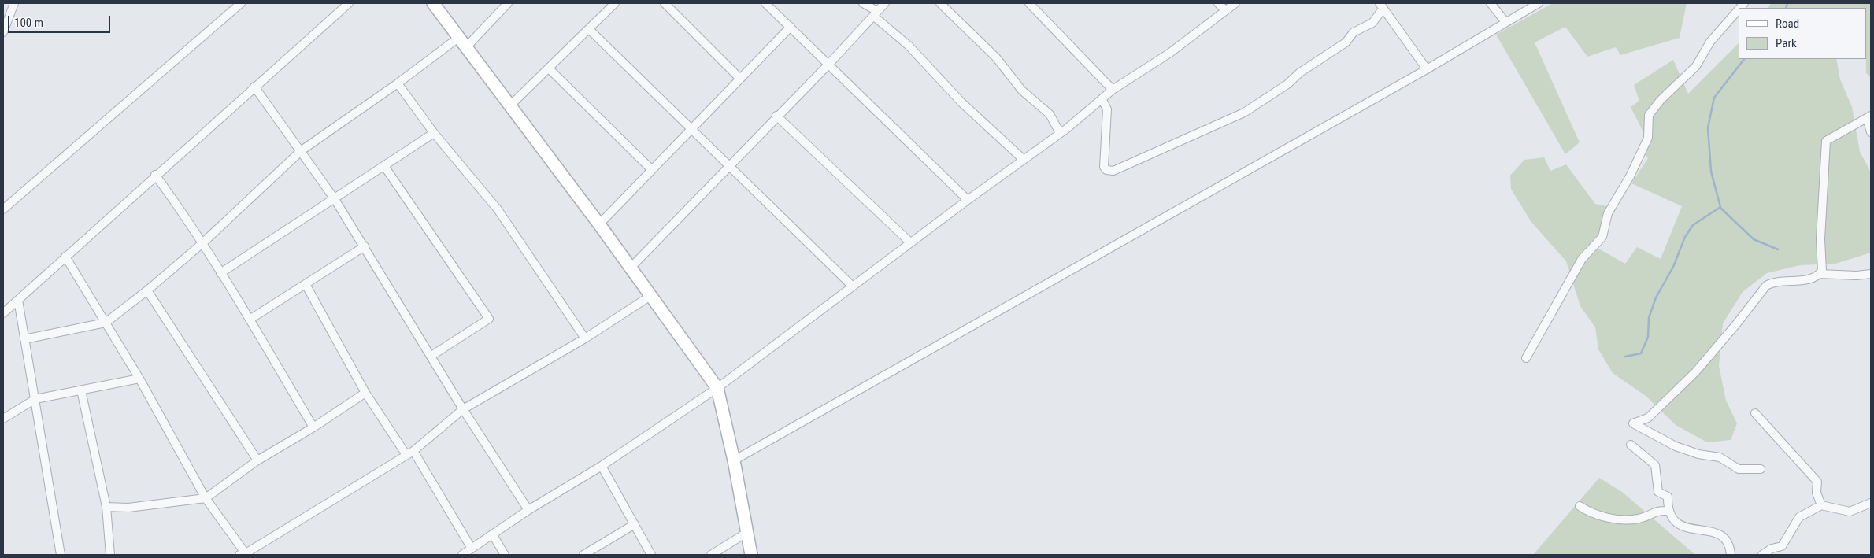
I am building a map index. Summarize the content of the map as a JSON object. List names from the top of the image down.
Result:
{
  "legend": ["Road", "Park"],
  "scale_bar": "100 m"
}
